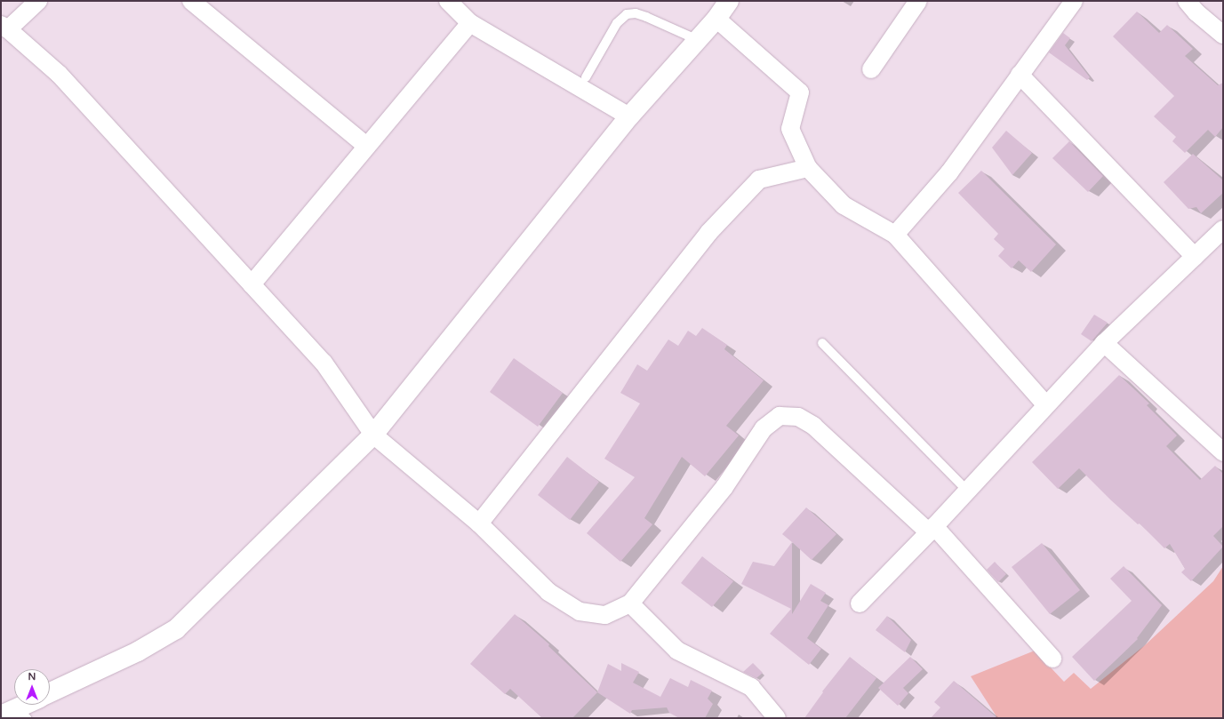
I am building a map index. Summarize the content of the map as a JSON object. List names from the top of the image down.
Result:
{
  "north": "top"
}
